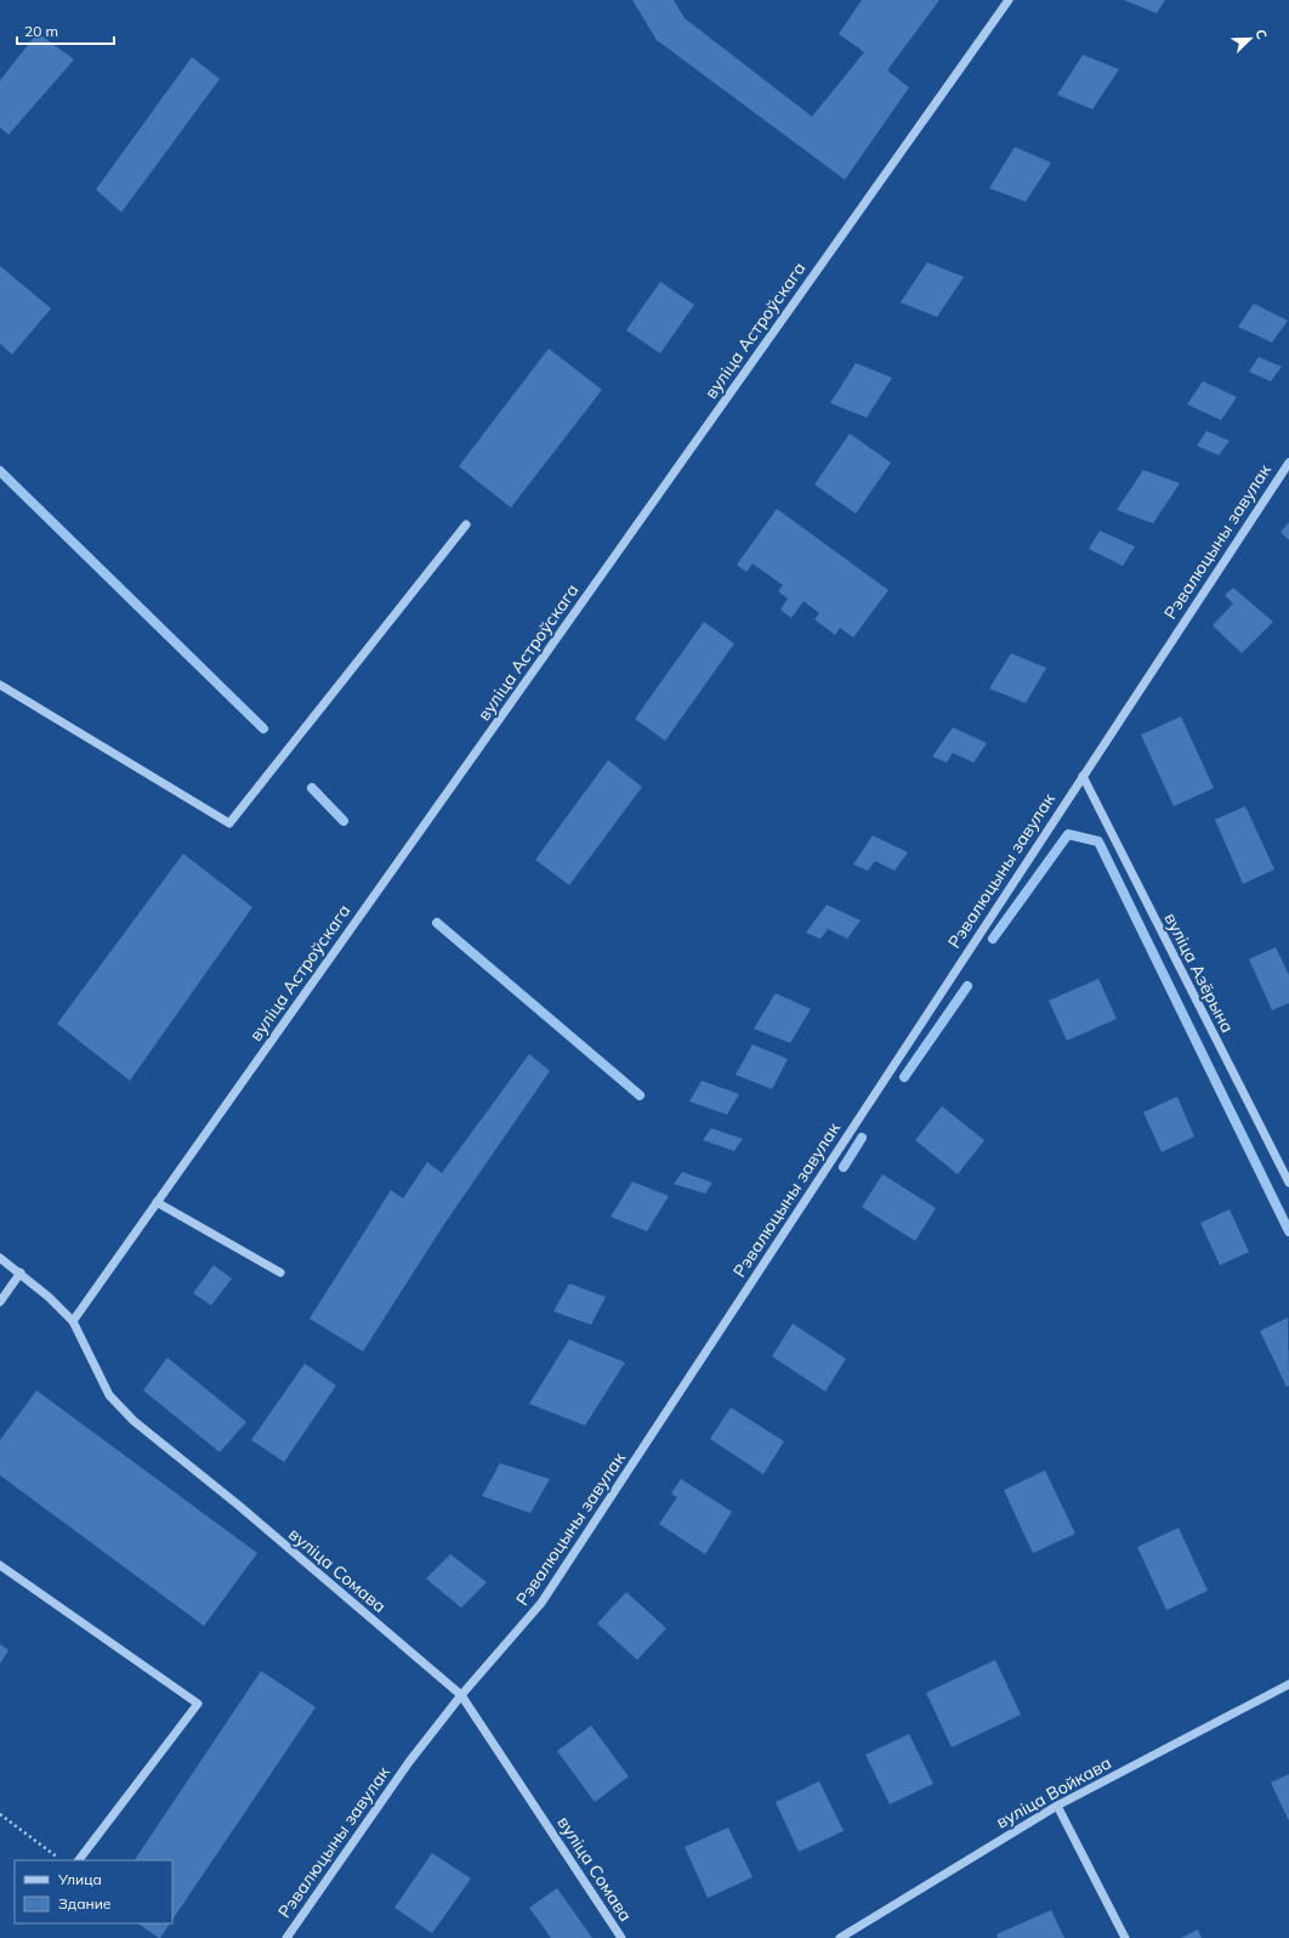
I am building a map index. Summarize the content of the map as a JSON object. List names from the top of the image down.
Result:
{
  "streets": {
    "street": [
      "вуліца Астроўскага",
      "Рэвалюцыны завулак",
      "вуліца Азёрына",
      "вуліца Сомава",
      "вуліца Войкава"
    ]
  },
  "crossings": [
    ["вуліца Астроўскага", "вуліца Сомава"],
    ["Рэвалюцыны завулак", "вуліца Азёрына"],
    ["Рэвалюцыны завулак", "вуліца Сомава"]
  ],
  "legend": ["Улица", "Здание"],
  "scale_bar": "20 m",
  "north": "top right"
}
